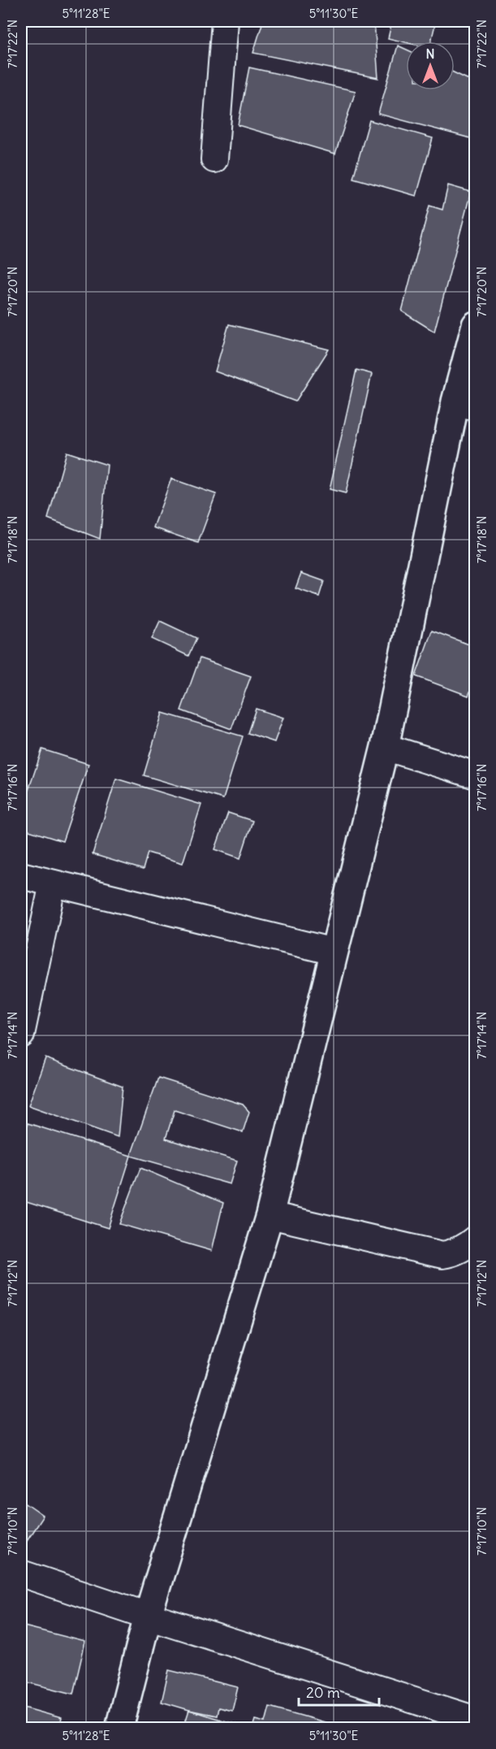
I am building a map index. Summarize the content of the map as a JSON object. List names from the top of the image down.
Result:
{
  "scale_bar": "20 m",
  "north": "top",
  "coordinates": [
    "5°11'28\"E",
    "5°11'30\"E",
    "7°17'22\"N",
    "7°17'20\"N",
    "7°17'18\"N",
    "7°17'16\"N",
    "7°17'14\"N",
    "7°17'12\"N",
    "7°17'10\"N"
  ]
}
